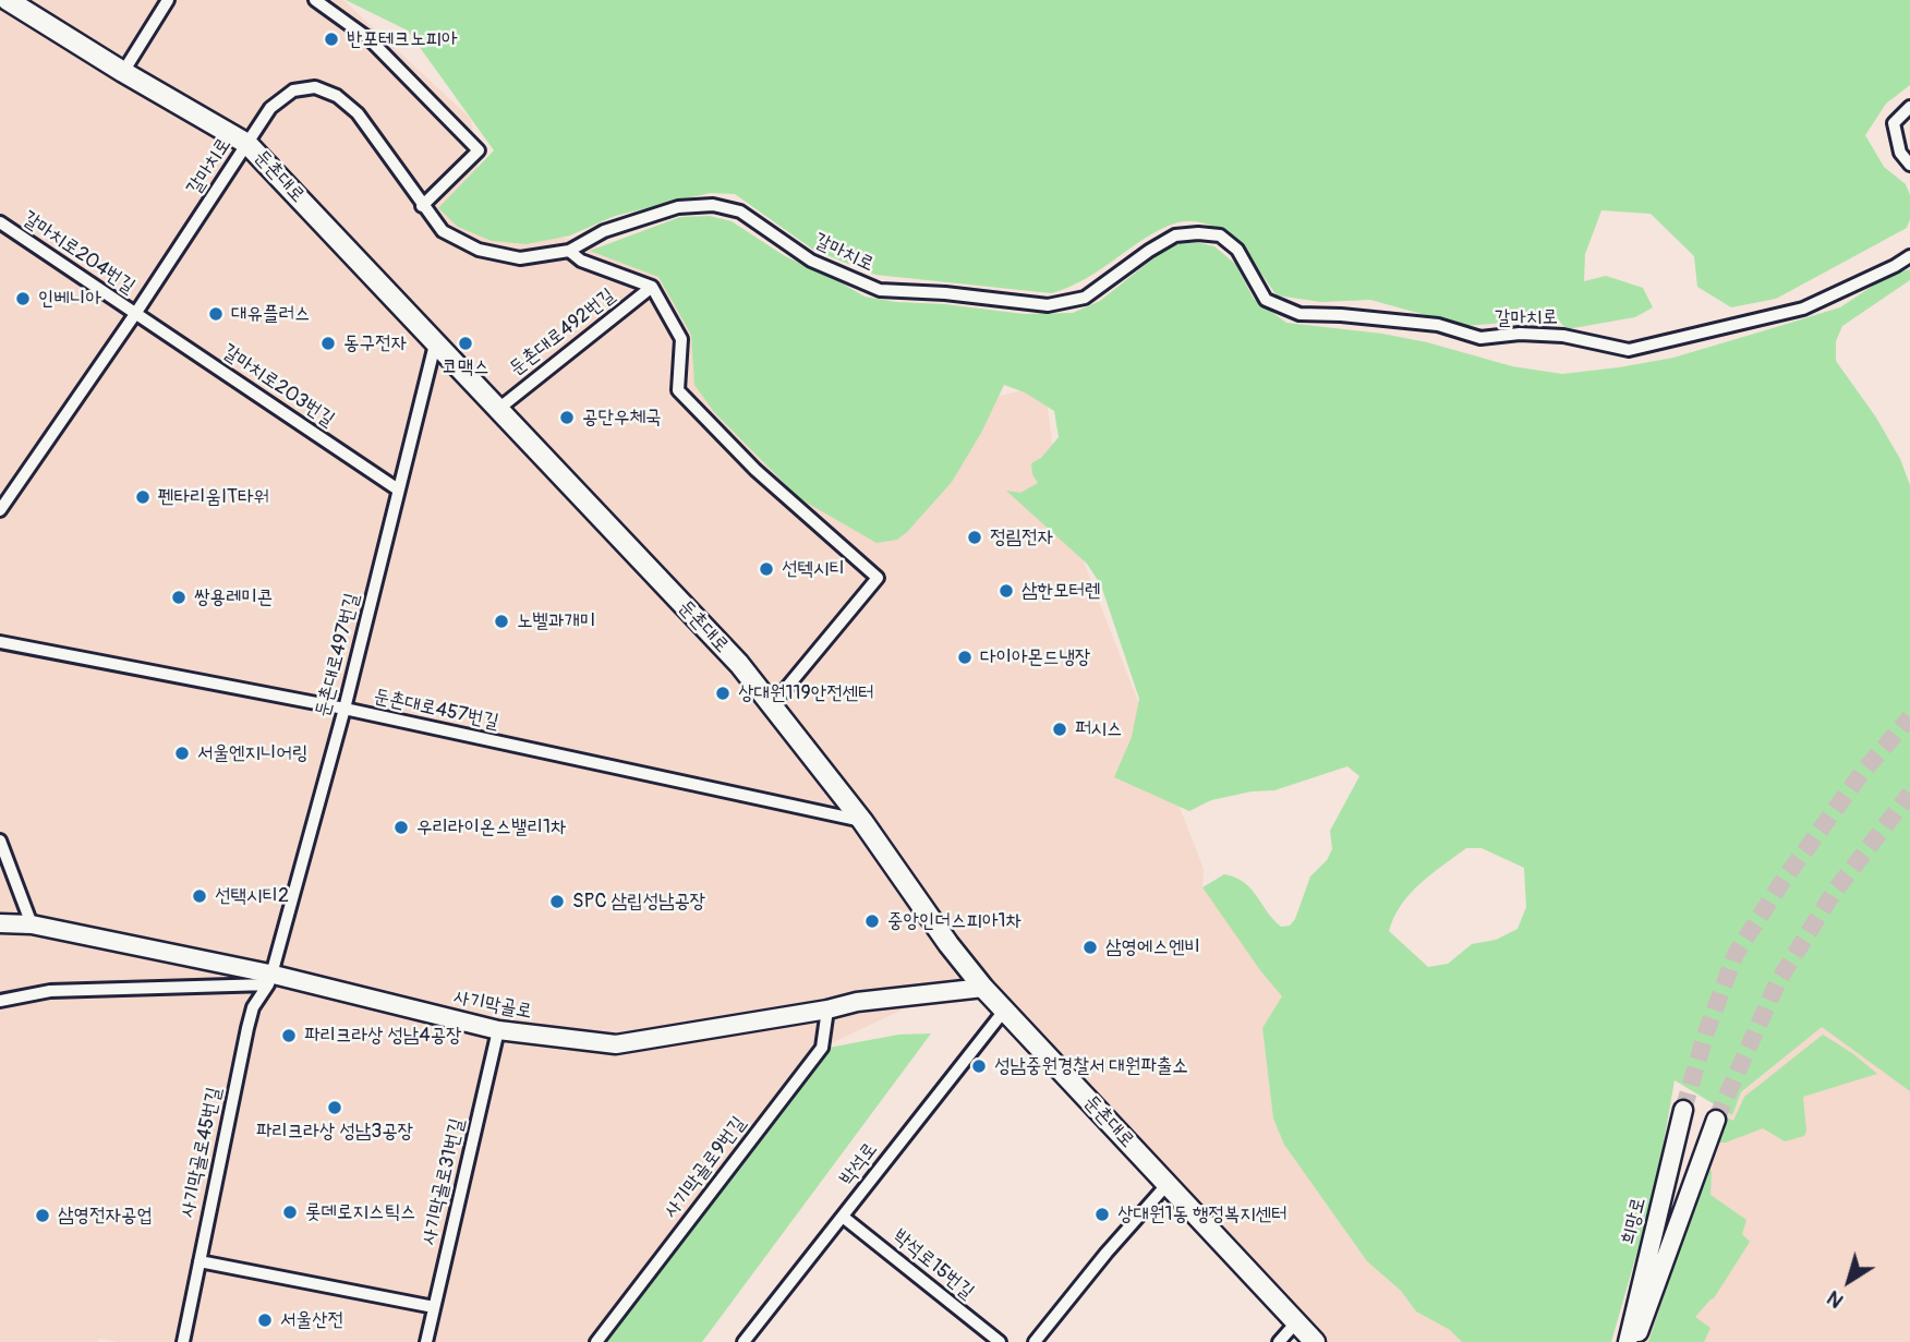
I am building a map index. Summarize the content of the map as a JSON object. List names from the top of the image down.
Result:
{
  "streets": {
    "main road": ["둔촌대로"],
    "street": [
      "갈마치로",
      "갈마치로204번길",
      "둔촌대로492번길",
      "갈마치로203번길",
      "둔촌대로497번길",
      "둔촌대로457번길",
      "사기막골로",
      "사기막골로45번길",
      "박석로",
      "사기막골로9번길",
      "사기막골로31번길",
      "희망로",
      "박석로15번길"
    ]
  },
  "crossings": [
    ["갈마치로", "둔촌대로"],
    ["갈마치로", "갈마치로204번길"],
    ["갈마치로", "갈마치로203번길"],
    ["둔촌대로", "둔촌대로492번길"],
    ["둔촌대로", "둔촌대로497번길"],
    ["둔촌대로", "둔촌대로457번길"],
    ["둔촌대로", "사기막골로"],
    ["둔촌대로", "박석로"],
    ["갈마치로204번길", "갈마치로203번길"],
    ["갈마치로203번길", "둔촌대로497번길"],
    ["둔촌대로497번길", "둔촌대로457번길"],
    ["둔촌대로497번길", "사기막골로"],
    ["둔촌대로497번길", "사기막골로45번길"],
    ["사기막골로", "사기막골로45번길"],
    ["사기막골로", "사기막골로9번길"],
    ["사기막골로", "사기막골로31번길"],
    ["박석로", "박석로15번길"]
  ],
  "places": [
    "반포테크노피아",
    "인베니아",
    "대유플러스",
    "동구전자",
    "코맥스",
    "공단우체국",
    "펜타리움IT타워",
    "정림전자",
    "선텍시티",
    "삼한모터렌",
    "쌍용레미콘",
    "노벨과개미",
    "다이아몬드냉장",
    "상대원119안전센터",
    "퍼시스",
    "서울엔지니어링",
    "우리라이온스밸리1차",
    "선택시티2",
    "SPC 삼립성남공장",
    "중앙인더스피아1차",
    "삼영에스엔비",
    "파리크라상 성남4공장",
    "성남중원경찰서 대원파출소",
    "파리크라상 성남3공장",
    "롯데로지스틱스",
    "상대원1동 행정복지센터",
    "삼영전자공업",
    "서울산전"
  ],
  "north": "bottom left"
}
